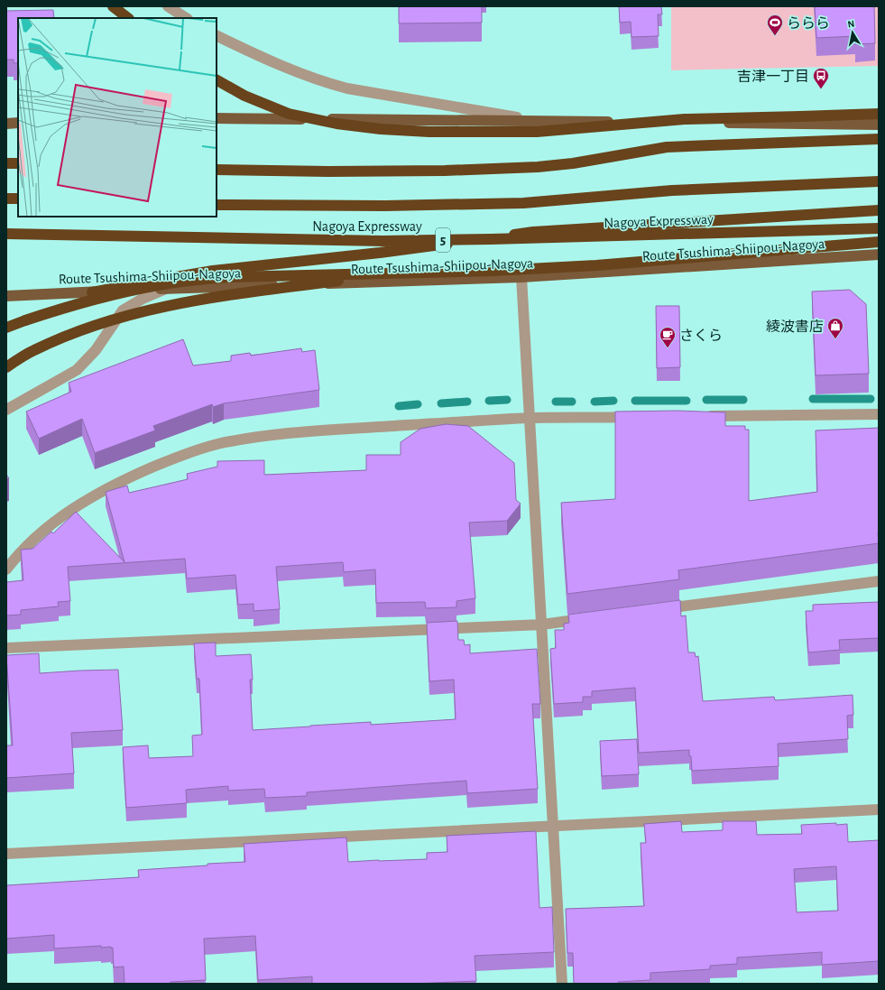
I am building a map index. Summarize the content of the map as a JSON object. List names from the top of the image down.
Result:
{
  "streets": {
    "highway": ["Nagoya Expressway", "5"],
    "main road": ["Route Tsushima-Shiipou-Nagoya"]
  },
  "places": {
    "sports": ["ららら"],
    "bus stop": ["吉津一丁目"],
    "shop": ["綾波書店"],
    "cafe": ["さくら"]
  },
  "north": "top"
}
